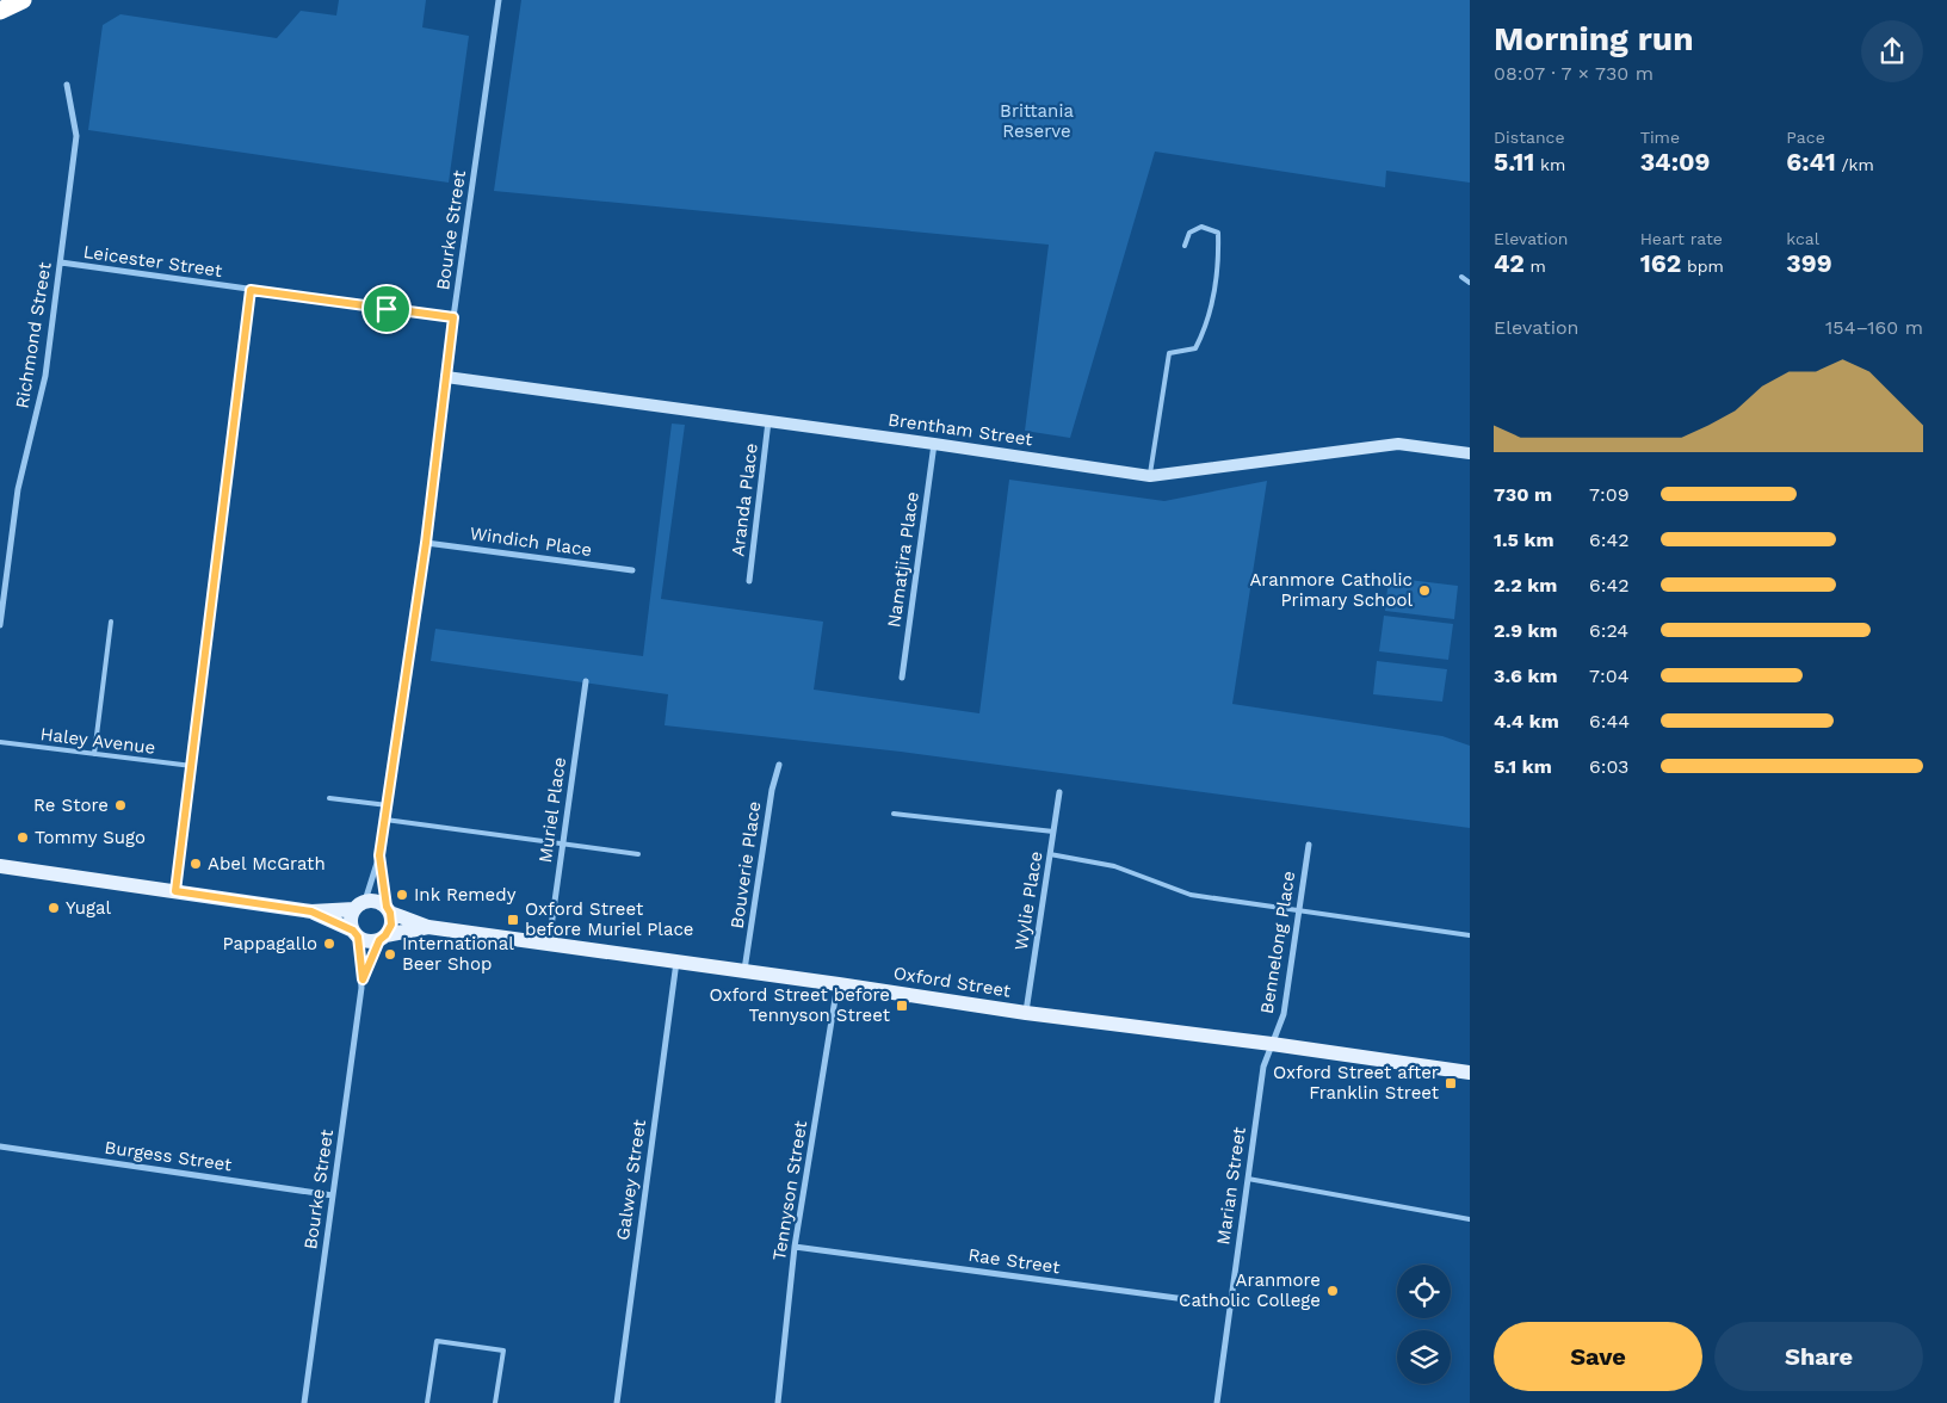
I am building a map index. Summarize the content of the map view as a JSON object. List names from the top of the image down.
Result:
{
  "streets": {
    "main road": ["Oxford Street"],
    "street": [
      "Bourke Street",
      "Leicester Street",
      "Richmond Street",
      "Brentham Street",
      "Aranda Place",
      "Windich Place",
      "Namatjira Place",
      "Muriel Place",
      "Bouverie Place",
      "Wylie Place",
      "Bennelong Place",
      "Burgess Street",
      "Galwey Street",
      "Marian Street",
      "Tennyson Street",
      "Rae Street"
    ],
    "lane": ["Haley Avenue"]
  },
  "crossings": [
    ["Bourke Street", "Leicester Street"],
    ["Bourke Street", "Brentham Street"],
    ["Bourke Street", "Windich Place"],
    ["Bourke Street", "Oxford Street"],
    ["Bourke Street", "Burgess Street"],
    ["Leicester Street", "Richmond Street"],
    ["Brentham Street", "Aranda Place"],
    ["Brentham Street", "Namatjira Place"],
    ["Muriel Place", "Oxford Street"],
    ["Bouverie Place", "Oxford Street"],
    ["Wylie Place", "Oxford Street"],
    ["Bennelong Place", "Oxford Street"],
    ["Bennelong Place", "Marian Street"],
    ["Oxford Street", "Galwey Street"],
    ["Oxford Street", "Marian Street"],
    ["Oxford Street", "Tennyson Street"],
    ["Marian Street", "Rae Street"],
    ["Tennyson Street", "Rae Street"]
  ],
  "parks": ["Brittania Reserve"],
  "places": {
    "other": [
      "Aranmore Catholic Primary School",
      "Re Store",
      "Tommy Sugo",
      "Abel McGrath",
      "Ink Remedy",
      "Yugal",
      "Pappagallo",
      "International Beer Shop",
      "Aranmore Catholic College"
    ],
    "transit": ["Oxford Street before Muriel Place", "Oxford Street before Tennyson Street", "Oxford Street after Franklin Street"]
  },
  "page": {
    "heading": ["Morning run", "08:07 · 7 × 730 m"],
    "stats": [
      ["Distance", "5.11 km"],
      ["Time", "34:09"],
      ["Pace", "6:41 /km"],
      ["Elevation", "42 m"],
      ["Heart rate", "162 bpm"],
      ["kcal", "399"]
    ],
    "chart": ["Elevation", "154–160 m"],
    "list": [
      {
        "name": "730 m",
        "note": "7:09"
      },
      {
        "name": "1.5 km",
        "note": "6:42"
      },
      {
        "name": "2.2 km",
        "note": "6:42"
      },
      {
        "name": "2.9 km",
        "note": "6:24"
      },
      {
        "name": "3.6 km",
        "note": "7:04"
      },
      {
        "name": "4.4 km",
        "note": "6:44"
      },
      {
        "name": "5.1 km",
        "note": "6:03"
      }
    ],
    "buttons": ["Save", "Share"]
  }
}
